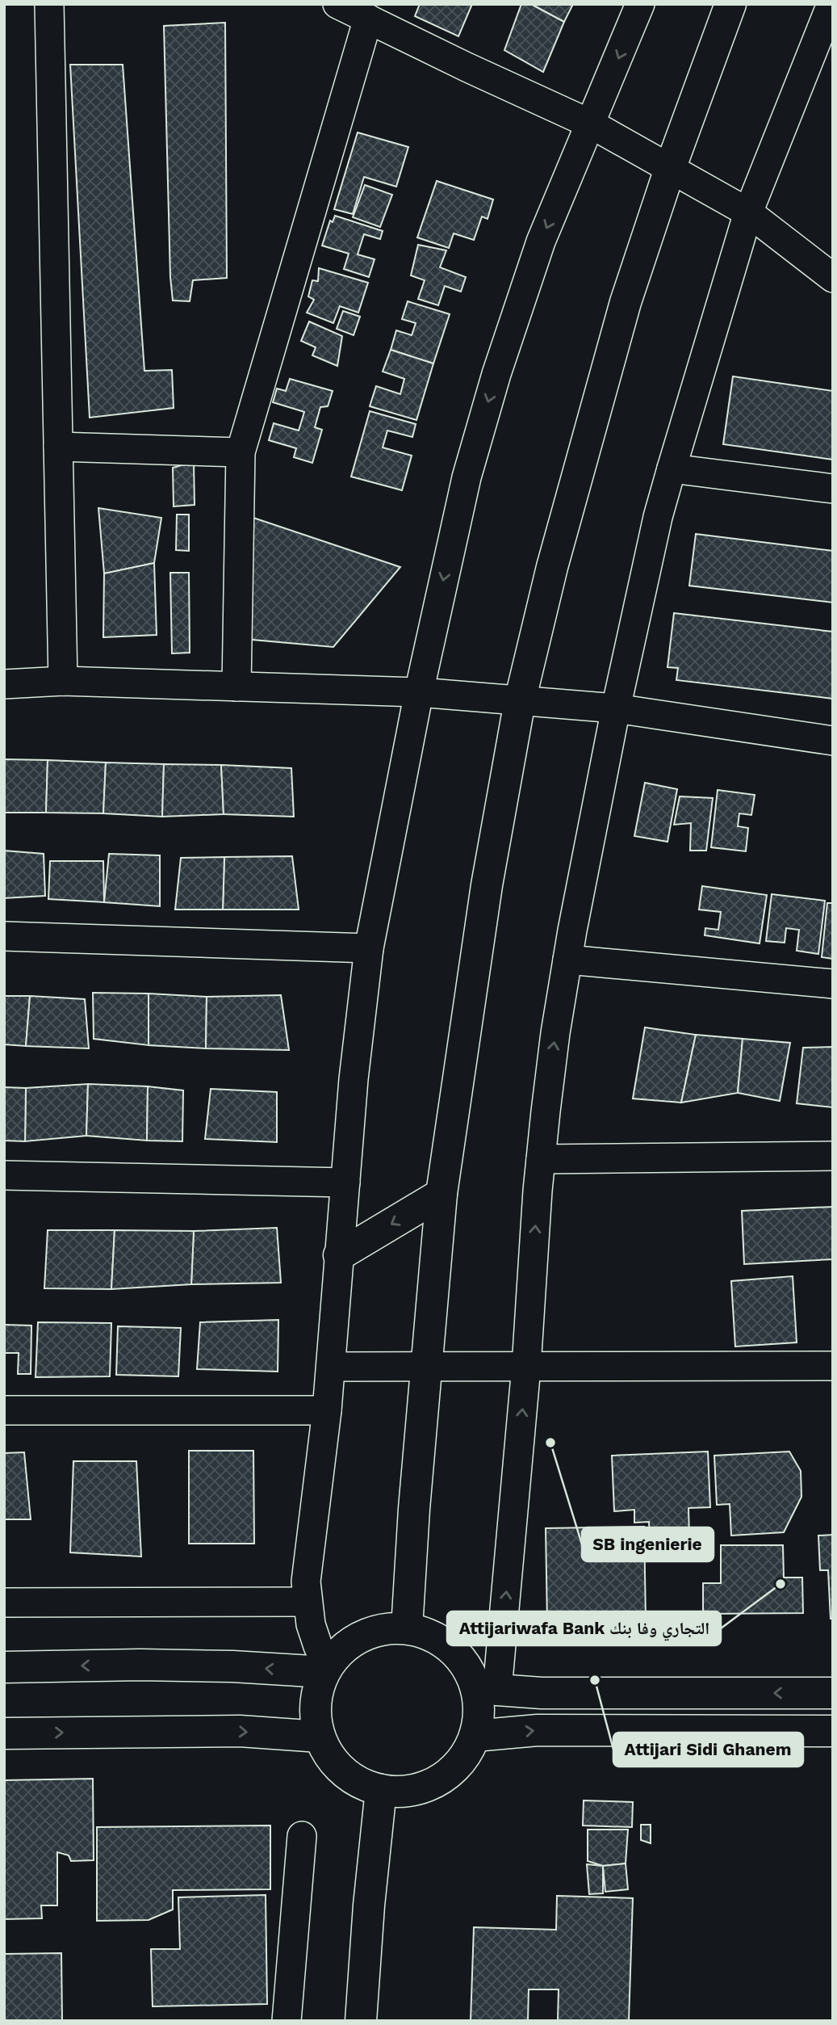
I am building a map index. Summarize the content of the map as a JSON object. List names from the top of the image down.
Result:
{
  "places": ["SB ingenierie", "Attijariwafa Bank التجاري وفا بنك", "Attijari Sidi Ghanem"]
}
